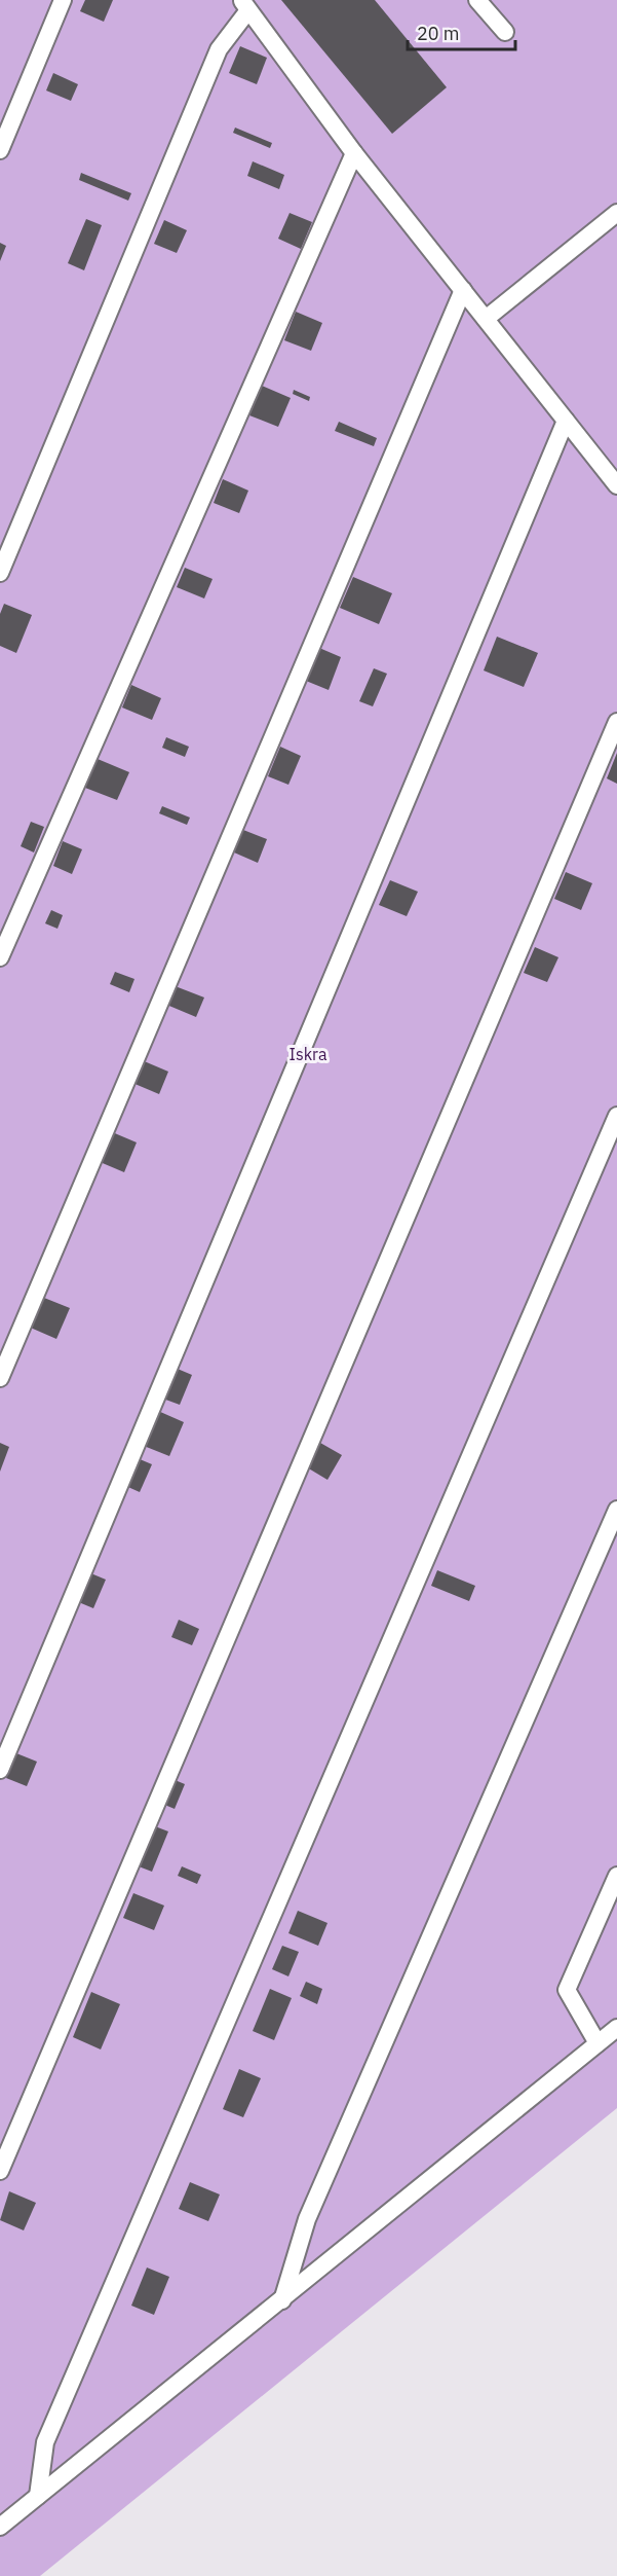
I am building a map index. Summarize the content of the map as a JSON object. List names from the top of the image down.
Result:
{
  "parks": ["Iskra"],
  "scale_bar": "20 m"
}
